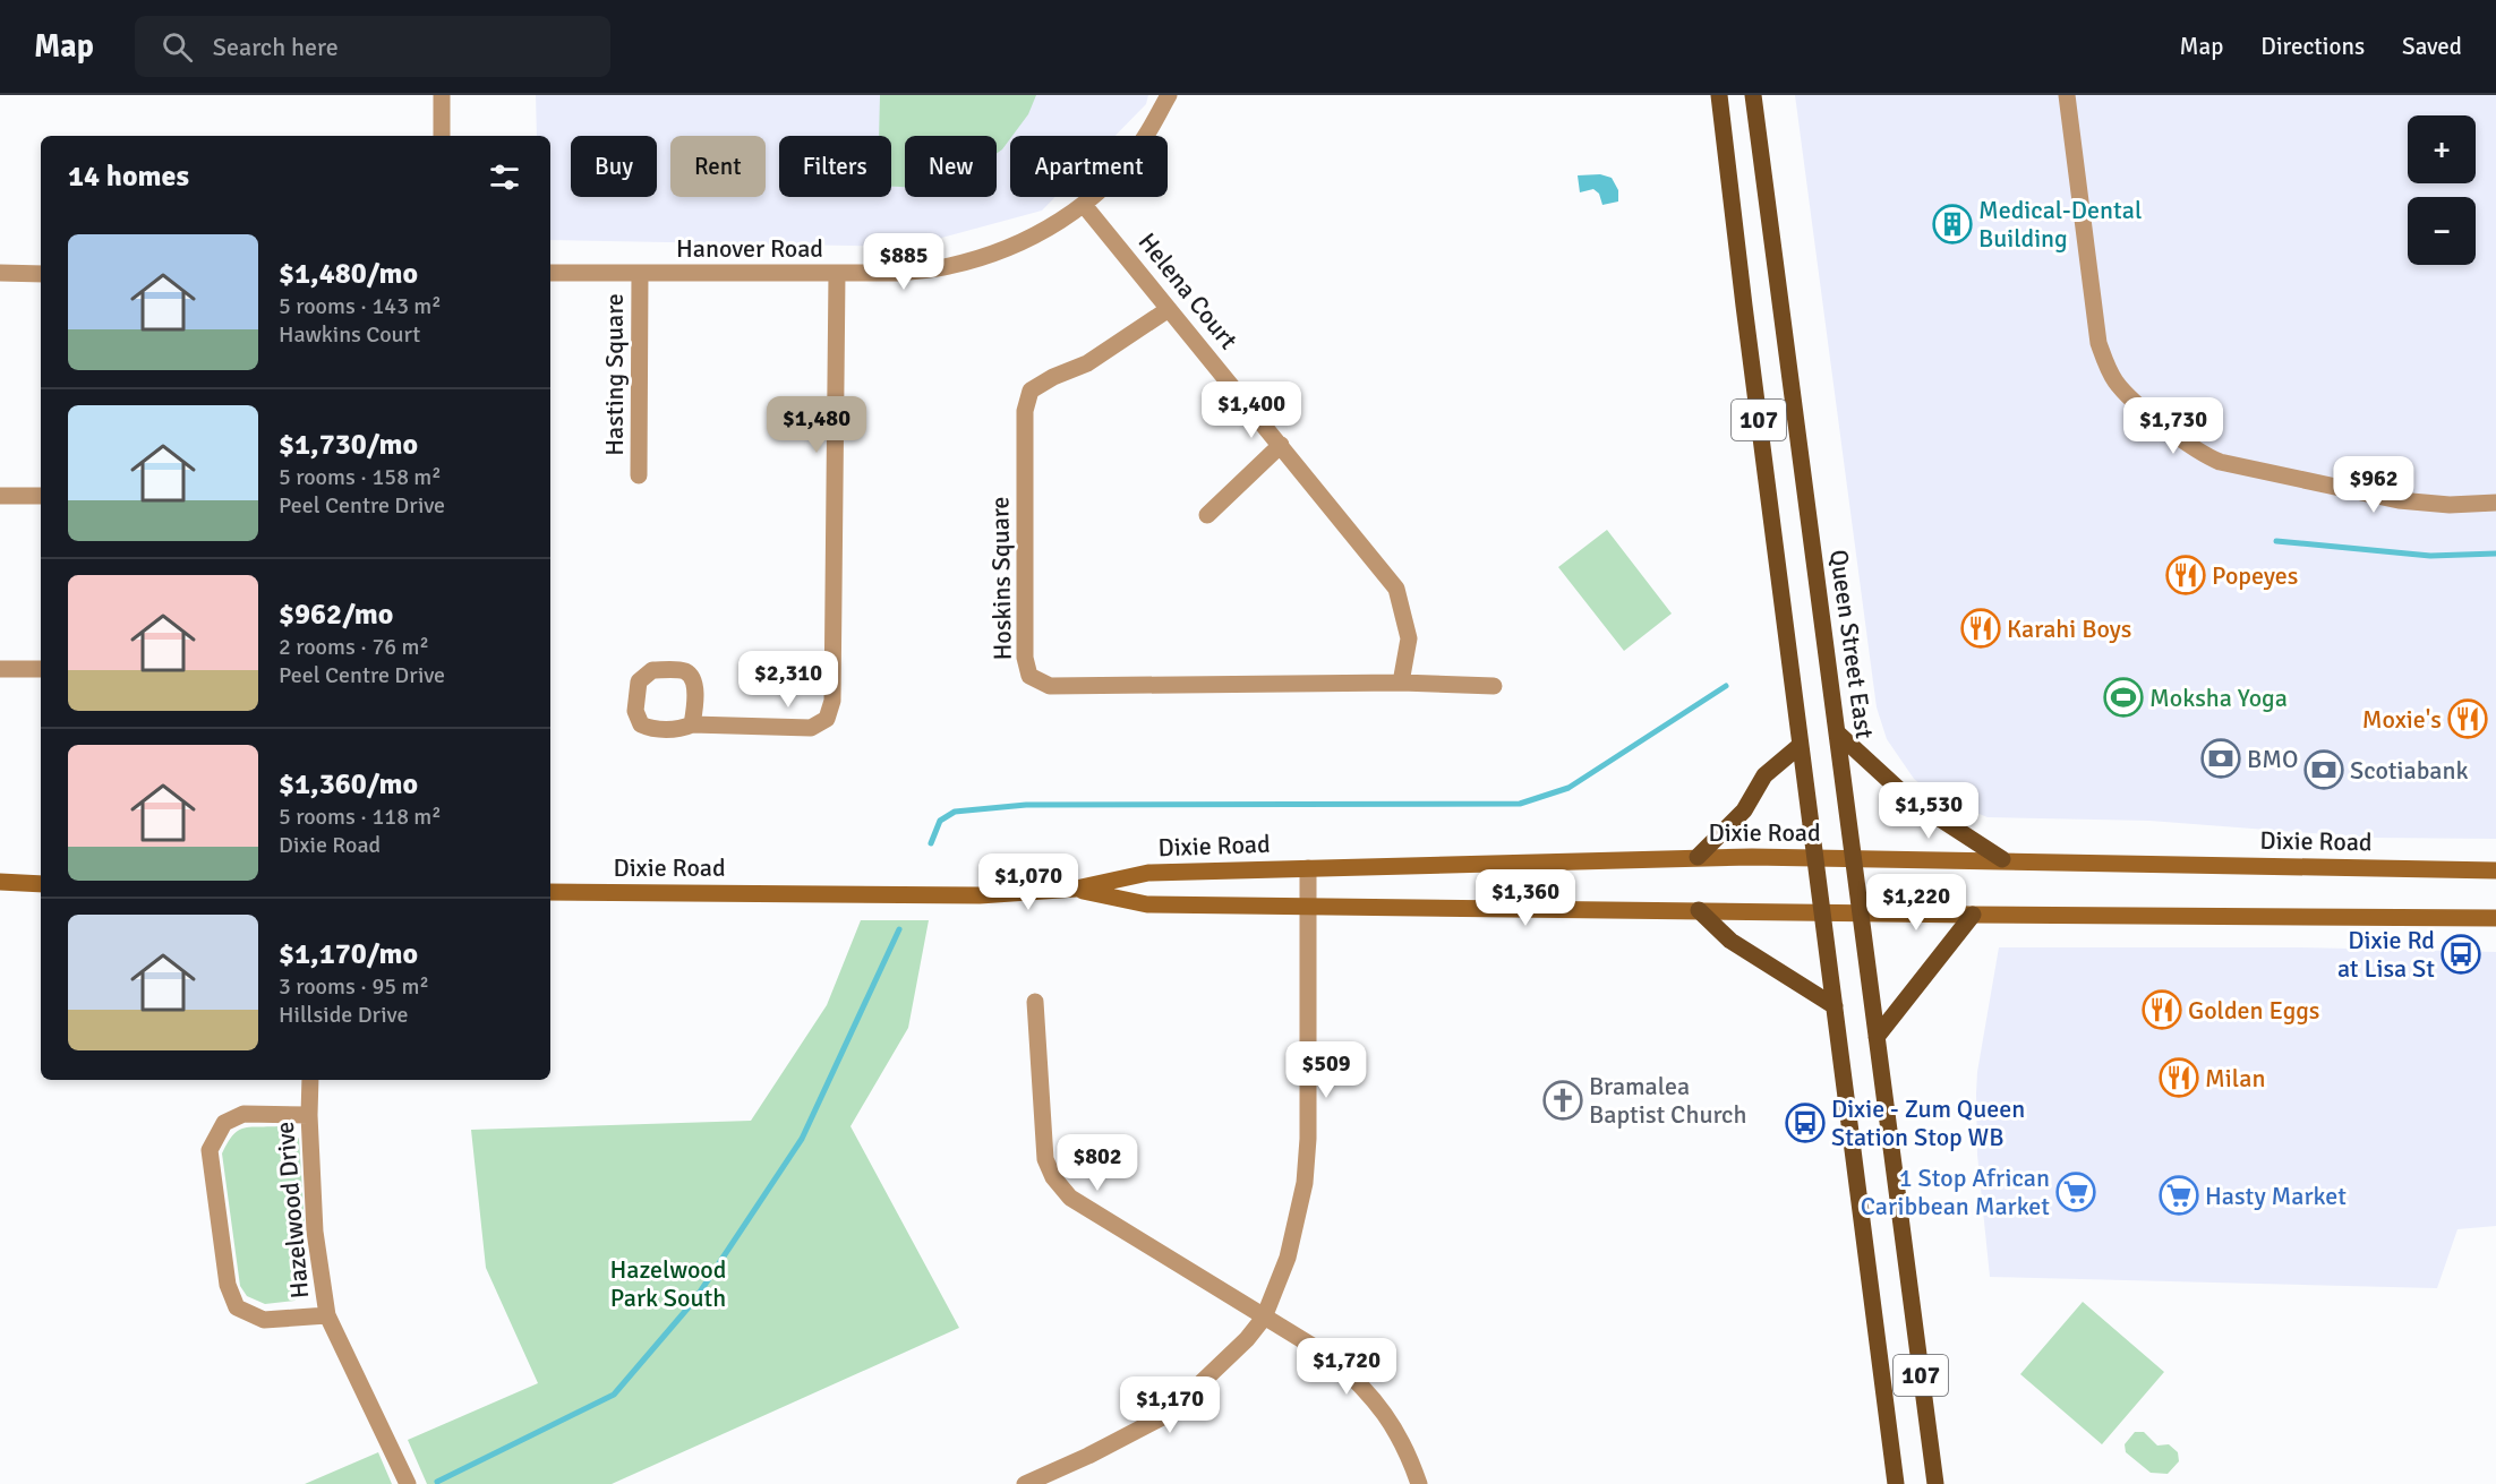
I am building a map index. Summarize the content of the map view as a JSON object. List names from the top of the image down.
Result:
{
  "streets": {
    "main road": ["107", "Queen Street East", "Dixie Road"],
    "street": [
      "Hanover Road",
      "Helena Court",
      "Hasting Square",
      "Hoskins Square",
      "Hazelwood Drive"
    ]
  },
  "crossings": [
    ["Hanover Road", "Helena Court"],
    ["Hanover Road", "Hasting Square"],
    ["Helena Court", "Hoskins Square"],
    ["107", "Dixie Road"],
    ["Queen Street East", "Dixie Road"]
  ],
  "parks": ["Hazelwood Park South"],
  "places": {
    "building": ["Medical-Dental Building"],
    "restaurant": [
      "Popeyes",
      "Karahi Boys",
      "Moxie's",
      "Golden Eggs",
      "Milan"
    ],
    "sports": ["Moksha Yoga"],
    "bank": ["BMO", "Scotiabank"],
    "bus stop": ["Dixie Rd at Lisa St", "Dixie - Zum Queen Station Stop WB"],
    "church": ["Bramalea Baptist Church"],
    "supermarket": ["1 Stop African Caribbean Market", "Hasty Market"]
  },
  "page": {
    "header": "Map",
    "search": "Search here",
    "nav": ["Map", "Directions", "Saved"],
    "map_buttons": ["+", "−"],
    "chip": [
      "Buy",
      "Rent",
      "Filters",
      "New",
      "Apartment"
    ],
    "heading": "14 homes",
    "list": [
      {
        "name": "$1,480/mo",
        "note": "5 rooms · 143 m² · Hawkins Court"
      },
      {
        "name": "$1,730/mo",
        "note": "5 rooms · 158 m² · Peel Centre Drive"
      },
      {
        "name": "$962/mo",
        "note": "2 rooms · 76 m² · Peel Centre Drive"
      },
      {
        "name": "$1,360/mo",
        "note": "5 rooms · 118 m² · Dixie Road"
      },
      {
        "name": "$1,170/mo",
        "note": "3 rooms · 95 m² · Hillside Drive"
      }
    ],
    "price": [
      "$885",
      "$1,400",
      "$1,480",
      "$1,730",
      "$962",
      "$2,310",
      "$1,530",
      "$1,070",
      "$1,360",
      "$1,220",
      "$509",
      "$802",
      "$1,720",
      "$1,170"
    ]
  }
}
